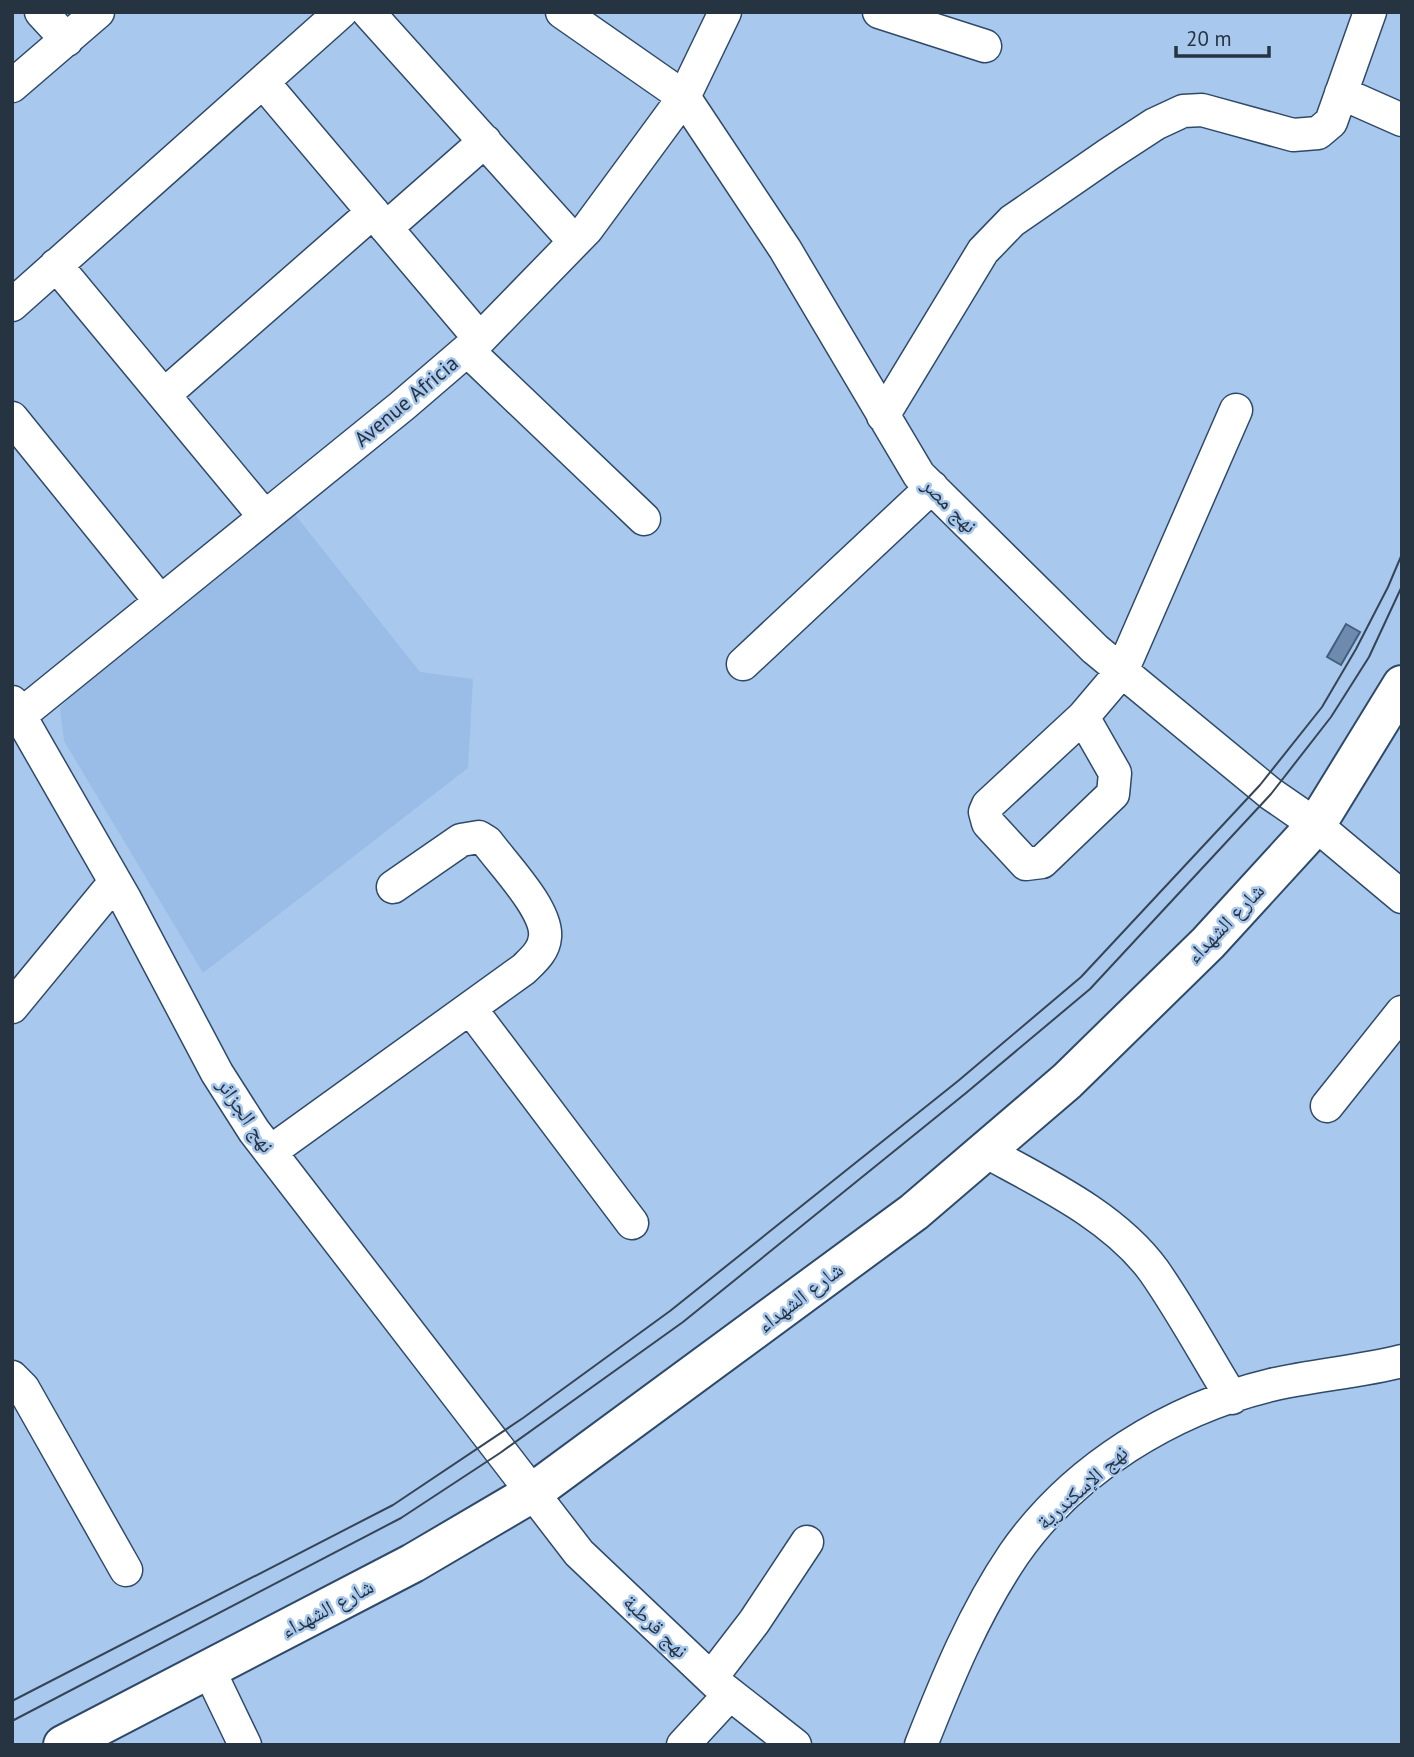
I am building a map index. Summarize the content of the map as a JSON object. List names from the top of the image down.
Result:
{
  "streets": {
    "main road": ["شارع الشهداء"],
    "street": [
      "Avenue Africia",
      "نهج مصر",
      "نهج الجزائر",
      "نهج الإسكندرية",
      "نهج قرطبة"
    ]
  },
  "crossings": [
    ["Avenue Africia", "نهج مصر"],
    ["Avenue Africia", "نهج الجزائر"],
    ["نهج مصر", "شارع الشهداء"],
    ["شارع الشهداء", "نهج الجزائر"],
    ["شارع الشهداء", "نهج قرطبة"],
    ["نهج الجزائر", "نهج قرطبة"]
  ],
  "scale_bar": "20 m"
}
